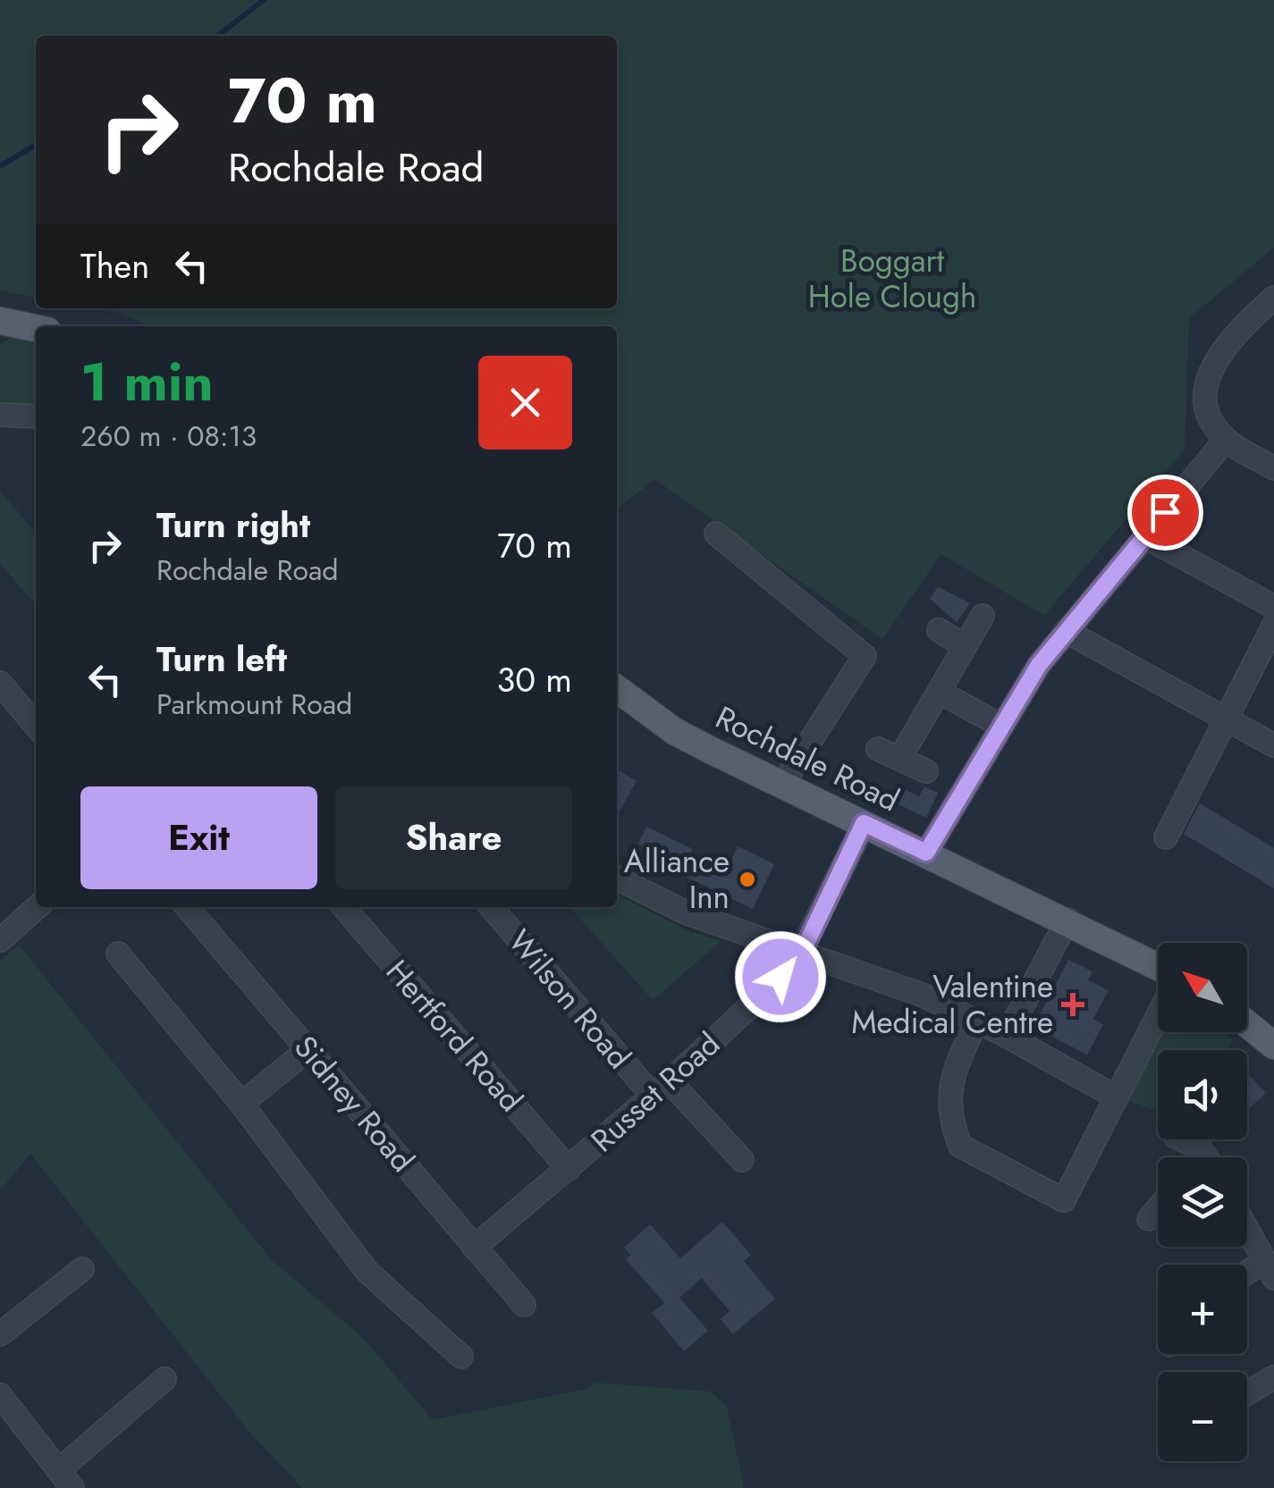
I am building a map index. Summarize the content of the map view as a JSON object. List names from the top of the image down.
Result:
{
  "streets": {
    "main road": ["Rochdale Road"],
    "street": [
      "Wilson Road",
      "Hertford Road",
      "Russet Road",
      "Sidney Road"
    ]
  },
  "crossings": [
    ["Rochdale Road", "Russet Road"],
    ["Wilson Road", "Russet Road"],
    ["Hertford Road", "Russet Road"],
    ["Russet Road", "Sidney Road"]
  ],
  "parks": ["Boggart Hole Clough"],
  "places": {
    "other": ["Alliance Inn"],
    "health": ["Valentine Medical Centre"]
  },
  "north": "top left",
  "page": {
    "turn": ["70 m", "Rochdale Road"],
    "then": "Then",
    "heading": ["1 min", "260 m · 08:13"],
    "list": [
      {
        "name": "Turn right",
        "note": "Rochdale Road",
        "value": "70 m"
      },
      {
        "name": "Turn left",
        "note": "Parkmount Road",
        "value": "30 m"
      }
    ],
    "buttons": ["Exit", "Share"],
    "map_buttons": ["+", "−"]
  }
}
